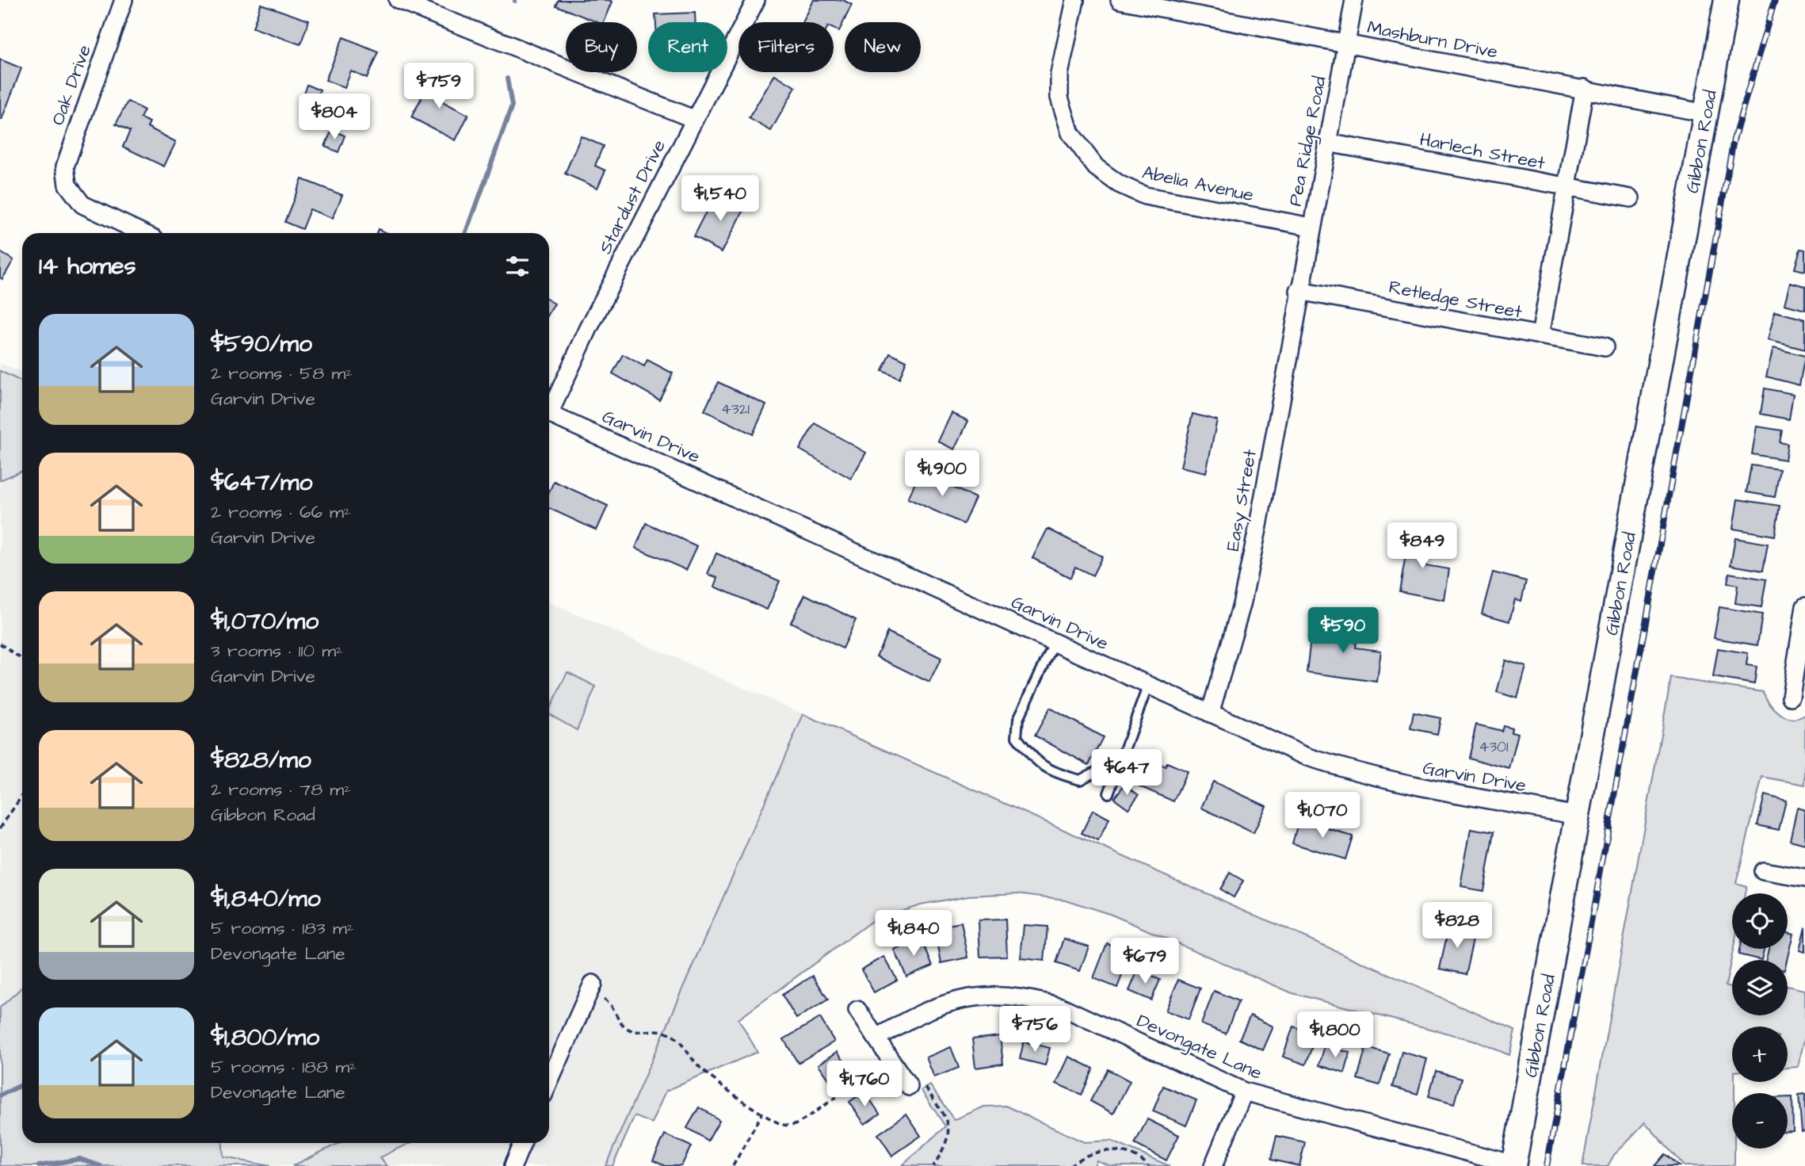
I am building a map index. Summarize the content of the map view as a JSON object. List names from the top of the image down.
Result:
{
  "streets": {
    "main road": ["Gibbon Road"],
    "street": [
      "Mashburn Drive",
      "Oak Drive",
      "Pea Ridge Road",
      "Harlech Street",
      "Abelia Avenue",
      "Stardust Drive",
      "Retledge Street",
      "Garvin Drive",
      "Easy Street",
      "Devongate Lane"
    ]
  },
  "crossings": [
    ["Mashburn Drive", "Pea Ridge Road"],
    ["Mashburn Drive", "Gibbon Road"],
    ["Pea Ridge Road", "Harlech Street"],
    ["Pea Ridge Road", "Abelia Avenue"],
    ["Pea Ridge Road", "Retledge Street"],
    ["Pea Ridge Road", "Easy Street"],
    ["Gibbon Road", "Garvin Drive"],
    ["Gibbon Road", "Devongate Lane"],
    ["Retledge Street", "Easy Street"],
    ["Garvin Drive", "Easy Street"]
  ],
  "house_numbers": ["4321", "4301"],
  "page": {
    "chip": [
      "Buy",
      "Rent",
      "Filters",
      "New"
    ],
    "price": [
      "$759",
      "$804",
      "$1,540",
      "$1,900",
      "$849",
      "$590",
      "$647",
      "$1,070",
      "$828",
      "$1,840",
      "$679",
      "$756",
      "$1,800",
      "$1,760"
    ],
    "heading": "14 homes",
    "list": [
      {
        "name": "$590/mo",
        "note": "2 rooms · 58 m² · Garvin Drive"
      },
      {
        "name": "$647/mo",
        "note": "2 rooms · 66 m² · Garvin Drive"
      },
      {
        "name": "$1,070/mo",
        "note": "3 rooms · 110 m² · Garvin Drive"
      },
      {
        "name": "$828/mo",
        "note": "2 rooms · 78 m² · Gibbon Road"
      },
      {
        "name": "$1,840/mo",
        "note": "5 rooms · 183 m² · Devongate Lane"
      },
      {
        "name": "$1,800/mo",
        "note": "5 rooms · 188 m² · Devongate Lane"
      }
    ],
    "map_buttons": ["+", "−"]
  }
}
